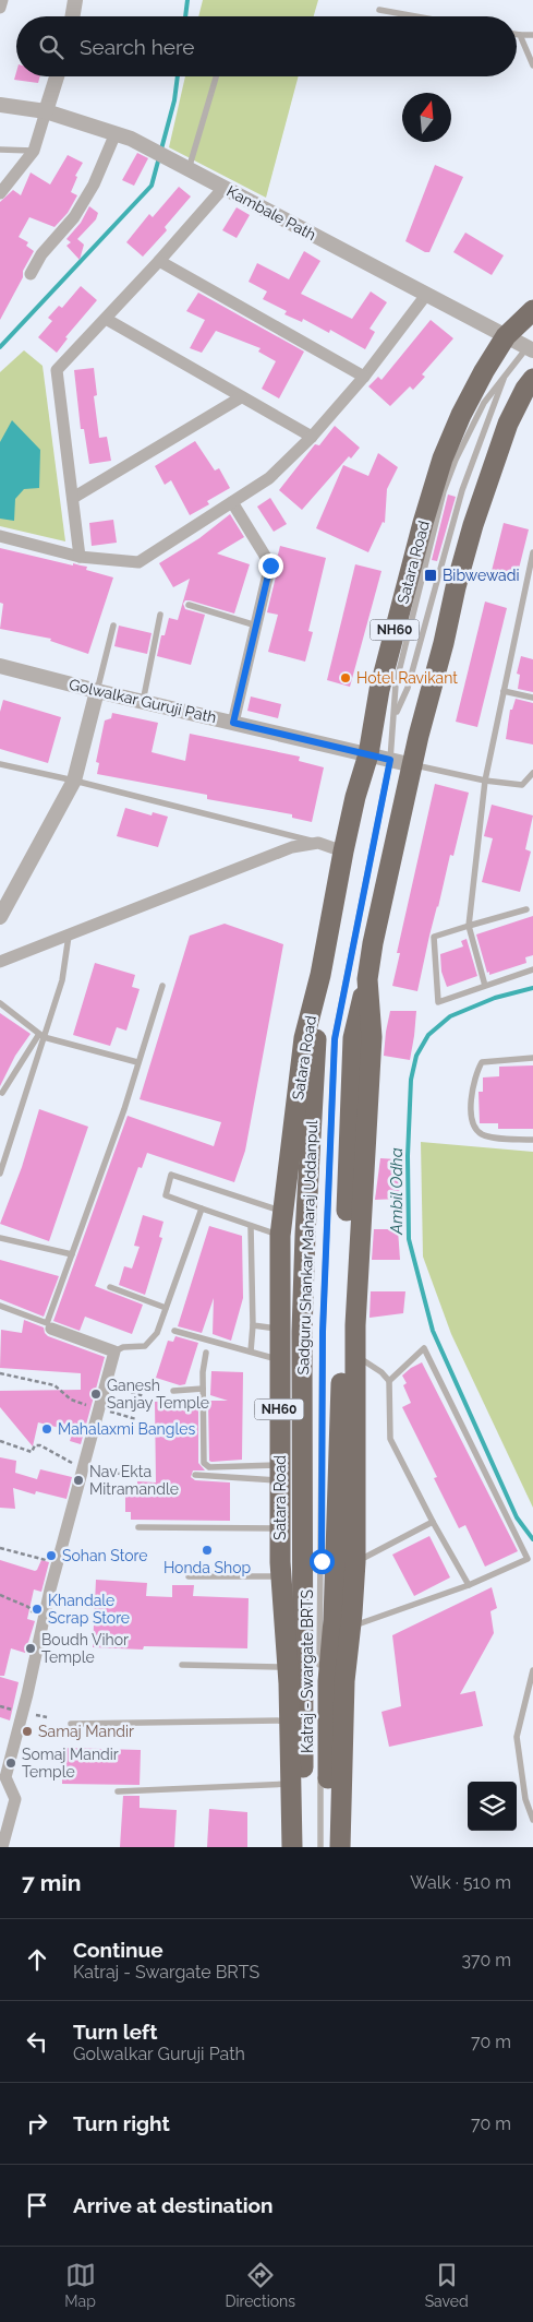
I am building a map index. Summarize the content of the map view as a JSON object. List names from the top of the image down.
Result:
{
  "streets": {
    "highway": ["Satara Road", "NH60", "Sadguru Shankar Maharaj Uddanpul"],
    "street": ["Kambale Path", "Golwalkar Guruji Path"],
    "lane": ["Katraj - Swargate BRTS"]
  },
  "crossings": [
    ["Kambale Path", "Satara Road"],
    ["Kambale Path", "Katraj - Swargate BRTS"],
    ["Satara Road", "Golwalkar Guruji Path"],
    ["Satara Road", "Sadguru Shankar Maharaj Uddanpul"],
    ["Golwalkar Guruji Path", "Katraj - Swargate BRTS"]
  ],
  "water": ["Ambil Odha"],
  "places": {
    "transit": ["Bibwewadi"],
    "other": [
      "Hotel Ravikant",
      "Ganesh Sanjay Temple",
      "Mahalaxmi Bangles",
      "Nav Ekta Mitramandle",
      "Honda Shop",
      "Sohan Store",
      "Khandale Scrap Store",
      "Boudh Vihor Temple",
      "Samaj Mandir",
      "Somaj Mandir Temple"
    ]
  },
  "north": "top",
  "page": {
    "search": "Search here",
    "heading": ["7 min", "Walk · 510 m"],
    "list": [
      ["Continue", "Katraj - Swargate BRTS", "370 m"],
      ["Turn left", "Golwalkar Guruji Path", "70 m"],
      ["Turn right", "70 m"],
      "Arrive at destination"
    ],
    "nav": ["Map", "Directions", "Saved"]
  }
}
